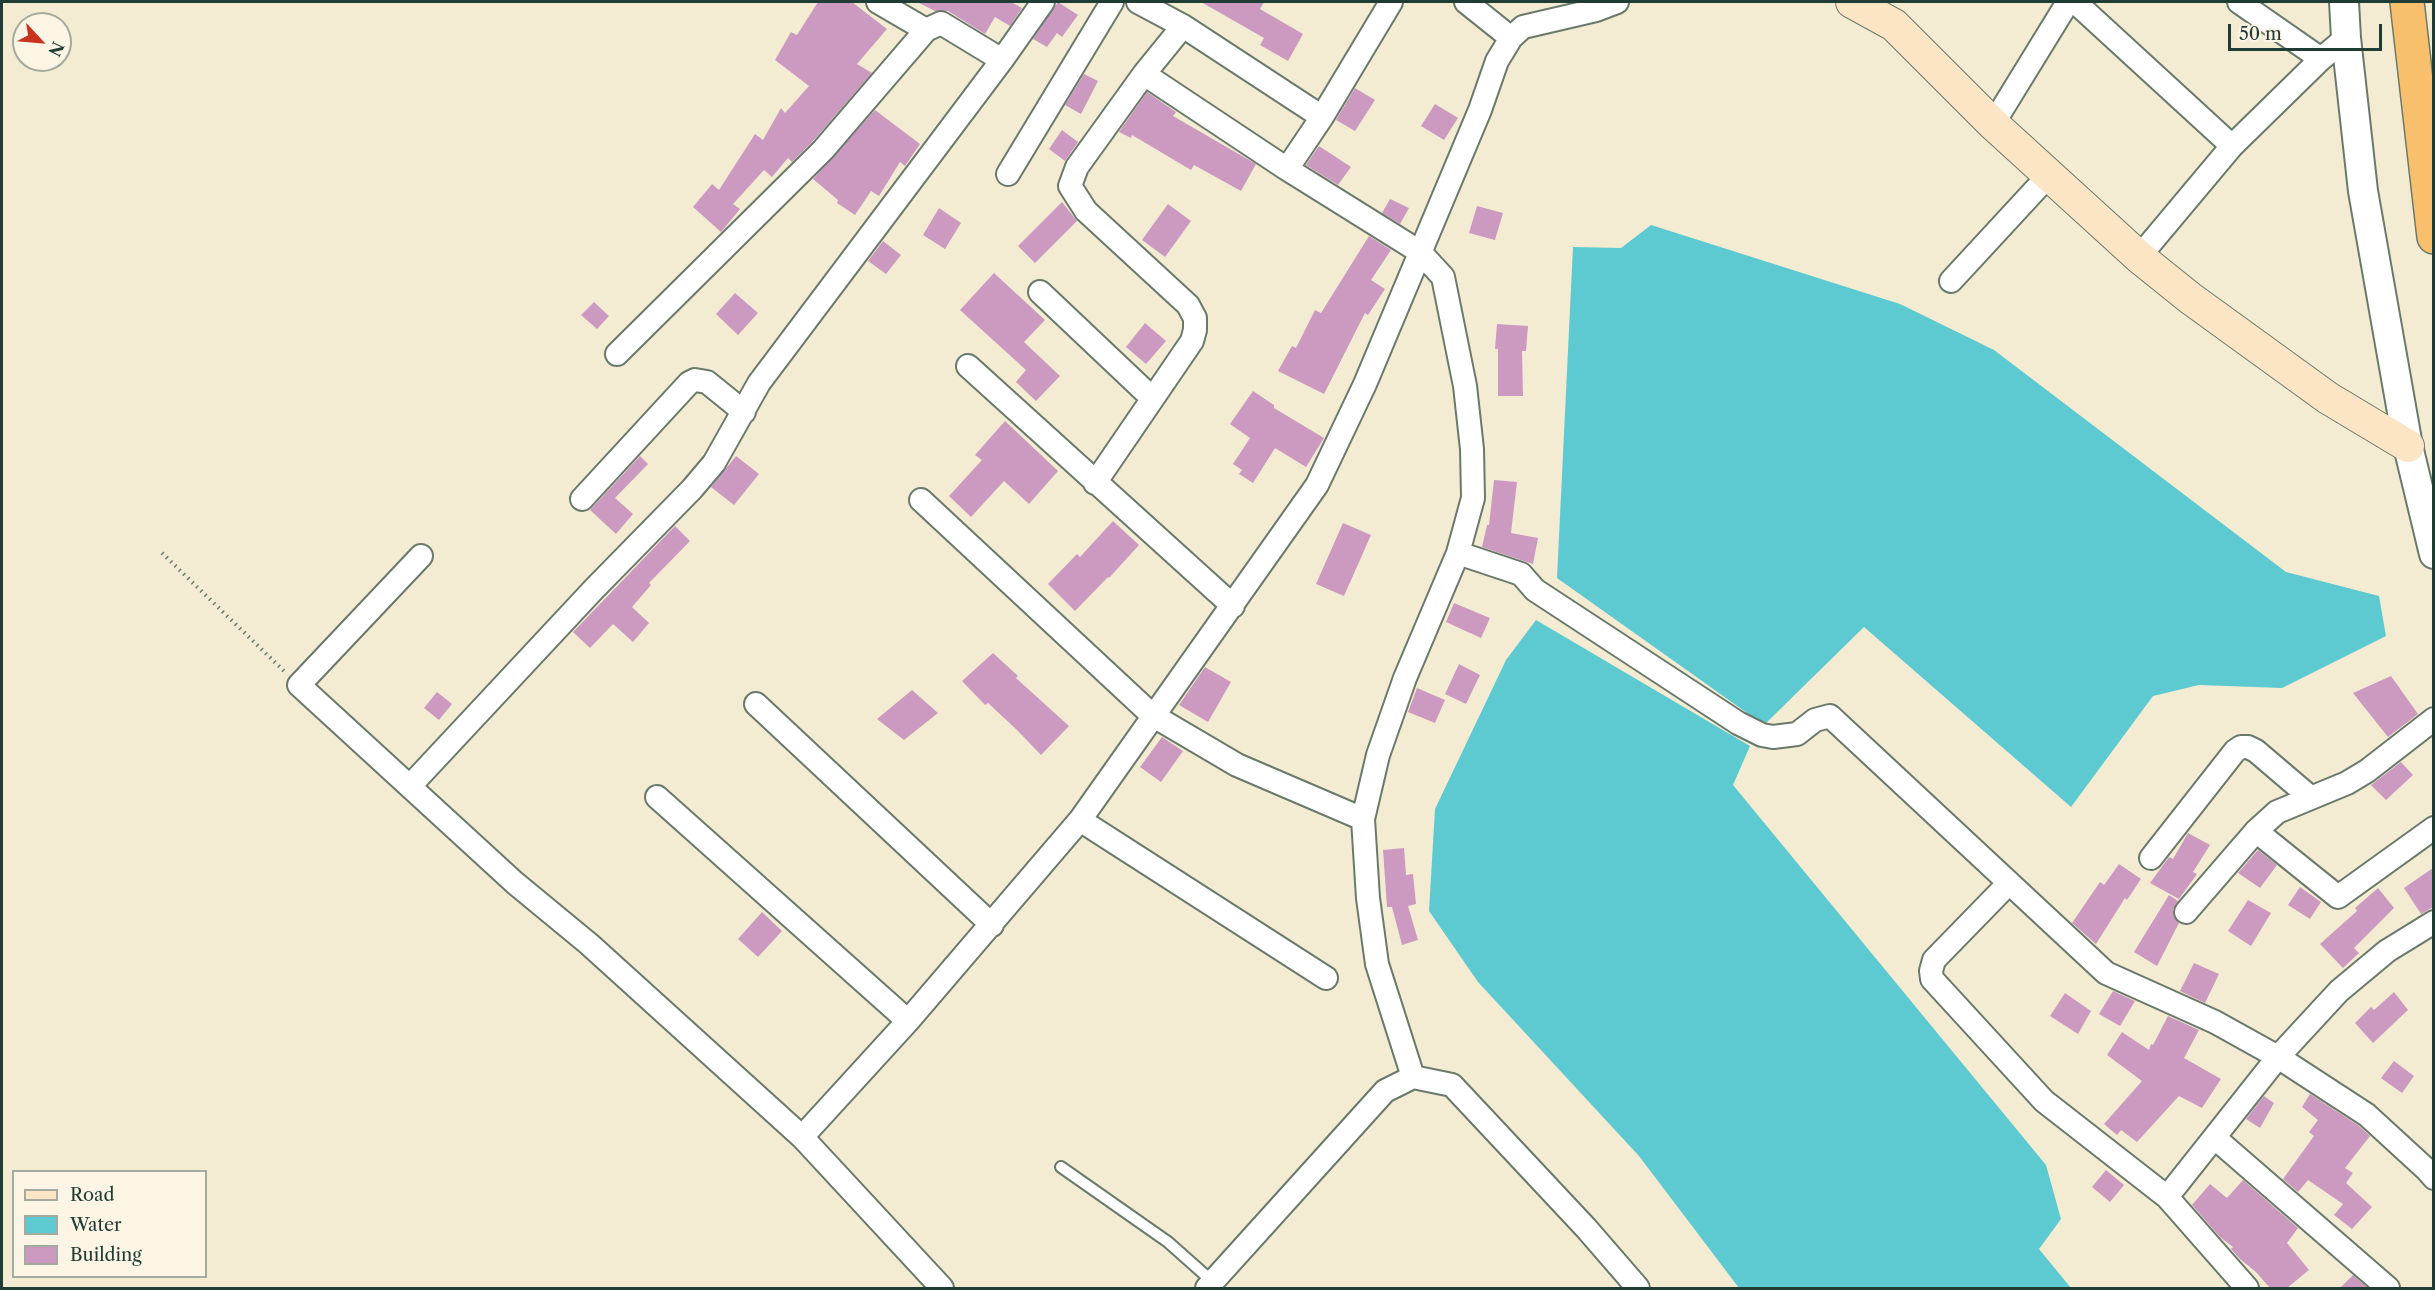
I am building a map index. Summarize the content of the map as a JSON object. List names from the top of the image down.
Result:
{
  "legend": ["Road", "Water", "Building"],
  "scale_bar": "50 m",
  "north": "bottom right"
}
